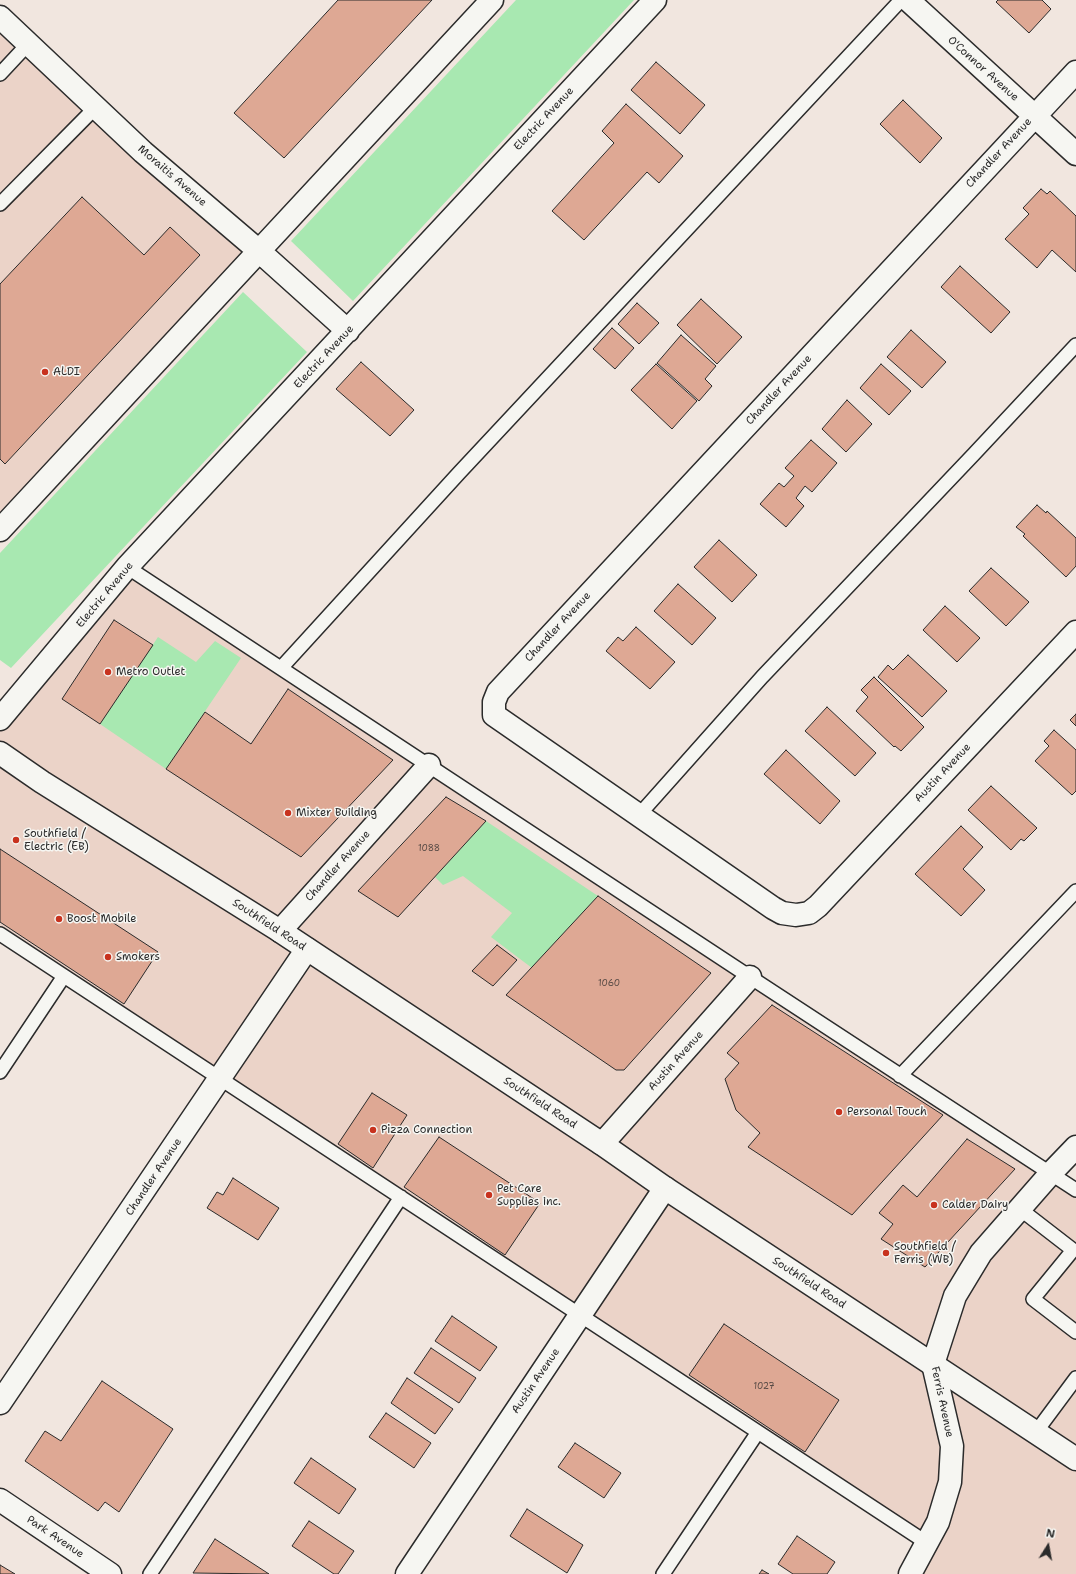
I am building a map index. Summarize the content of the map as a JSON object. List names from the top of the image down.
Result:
{
  "streets": {
    "street": [
      "O'Connor Avenue",
      "Electric Avenue",
      "Chandler Avenue",
      "Moraitis Avenue",
      "Austin Avenue",
      "Southfield Road",
      "Ferris Avenue",
      "Park Avenue"
    ]
  },
  "crossings": [
    ["O'Connor Avenue", "Chandler Avenue"],
    ["Electric Avenue", "Moraitis Avenue"],
    ["Chandler Avenue", "Austin Avenue"],
    ["Chandler Avenue", "Southfield Road"],
    ["Austin Avenue", "Southfield Road"],
    ["Southfield Road", "Ferris Avenue"]
  ],
  "places": [
    "ALDI",
    "Metro Outlet",
    "Mixter Building",
    "Southfield / Electric (EB)",
    "Boost Mobile",
    "Smokers",
    "Personal Touch",
    "Pizza Connection",
    "Pet Care Supplies inc.",
    "Calder Dairy",
    "Southfield / Ferris (WB)"
  ],
  "house_numbers": ["1088", "1060", "1027"],
  "north": "top"
}
